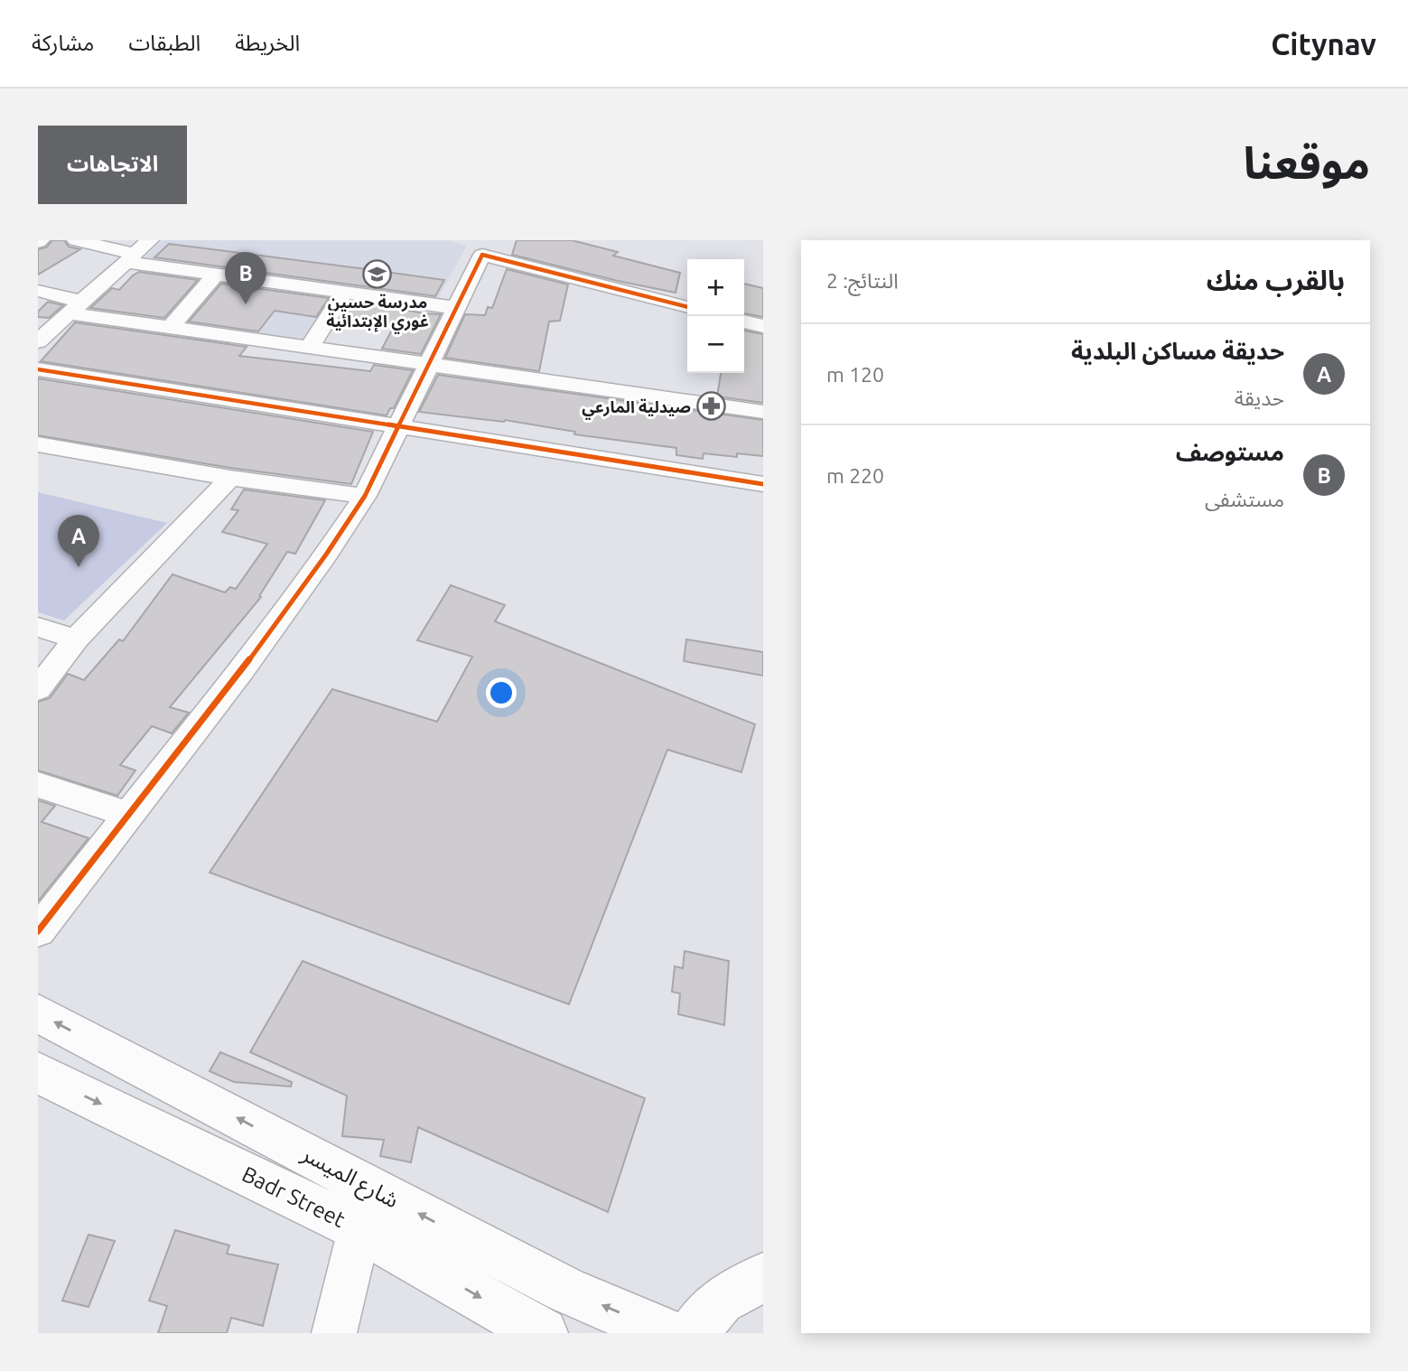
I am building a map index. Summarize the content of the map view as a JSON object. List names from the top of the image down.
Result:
{
  "streets": {
    "main road": ["شارع الميسر", "Badr Street"]
  },
  "one_way": ["شارع الميسر", "Badr Street"],
  "places": {
    "school or university": ["مدرسة حسين غوري الإبتدائية"],
    "pharmacy": ["صيدلية المارعي"]
  },
  "page": {
    "header": "Citynav",
    "nav": ["الخريطة", "الطبقات", "مشاركة"],
    "title": "موقعنا",
    "buttons": "الاتجاهات",
    "heading": ["بالقرب منك", "النتائج: 2"],
    "pins": ["B", "A"],
    "map_buttons": ["+", "−"],
    "list": [
      {
        "mark": "A",
        "name": "حديقة مساكن البلدية",
        "note": "حديقة",
        "value": "120 m"
      },
      {
        "mark": "B",
        "name": "مستوصف",
        "note": "مستشفى",
        "value": "220 m"
      }
    ]
  }
}
